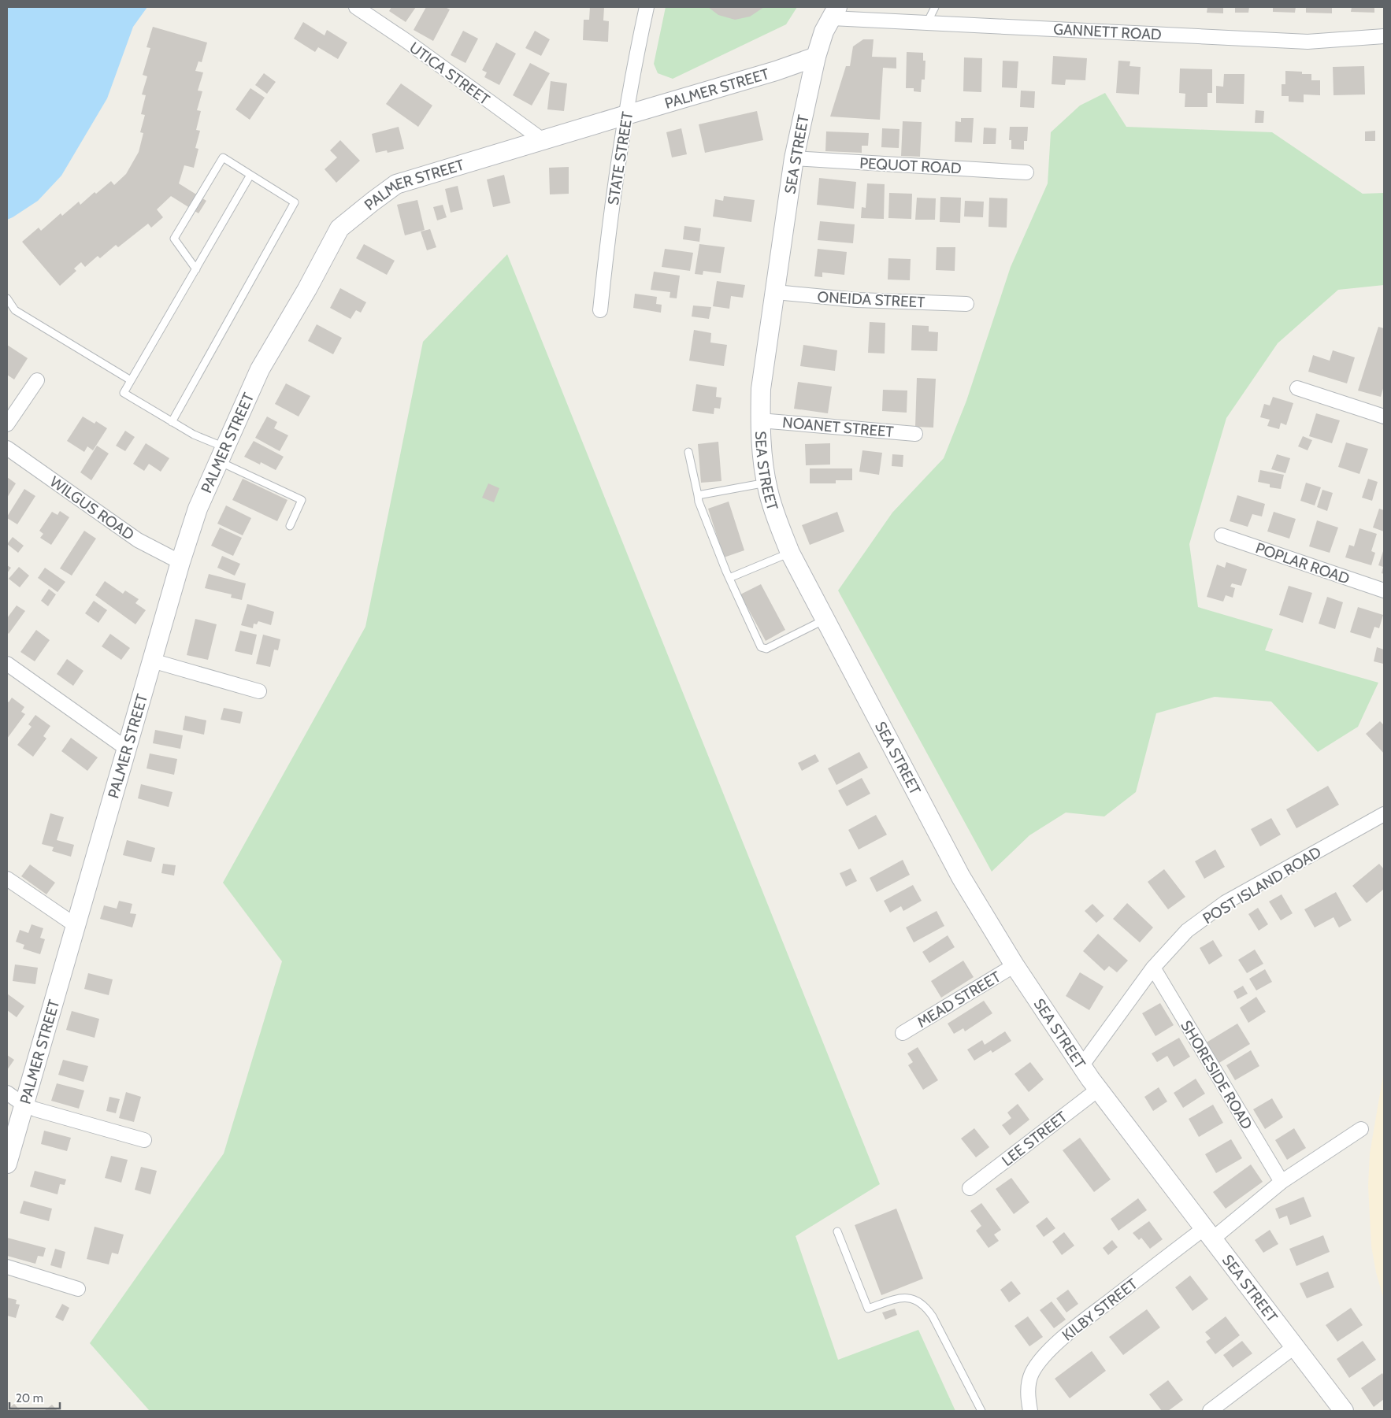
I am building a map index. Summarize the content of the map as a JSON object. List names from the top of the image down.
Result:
{
  "streets": {
    "main road": ["PALMER STREET", "SEA STREET"],
    "street": [
      "GANNETT ROAD",
      "UTICA STREET",
      "STATE STREET",
      "PEQUOT ROAD",
      "ONEIDA STREET",
      "NOANET STREET",
      "WILGUS ROAD",
      "POPLAR ROAD",
      "POST ISLAND ROAD",
      "MEAD STREET",
      "SHORESIDE ROAD",
      "LEE STREET",
      "KILBY STREET"
    ]
  },
  "crossings": [
    ["GANNETT ROAD", "SEA STREET"],
    ["UTICA STREET", "PALMER STREET"],
    ["PALMER STREET", "SEA STREET"],
    ["PALMER STREET", "STATE STREET"],
    ["PALMER STREET", "WILGUS ROAD"],
    ["SEA STREET", "PEQUOT ROAD"],
    ["SEA STREET", "ONEIDA STREET"],
    ["SEA STREET", "NOANET STREET"],
    ["SEA STREET", "POST ISLAND ROAD"],
    ["SEA STREET", "MEAD STREET"],
    ["SEA STREET", "LEE STREET"],
    ["SEA STREET", "KILBY STREET"],
    ["POST ISLAND ROAD", "SHORESIDE ROAD"]
  ],
  "scale_bar": "20 m"
}
